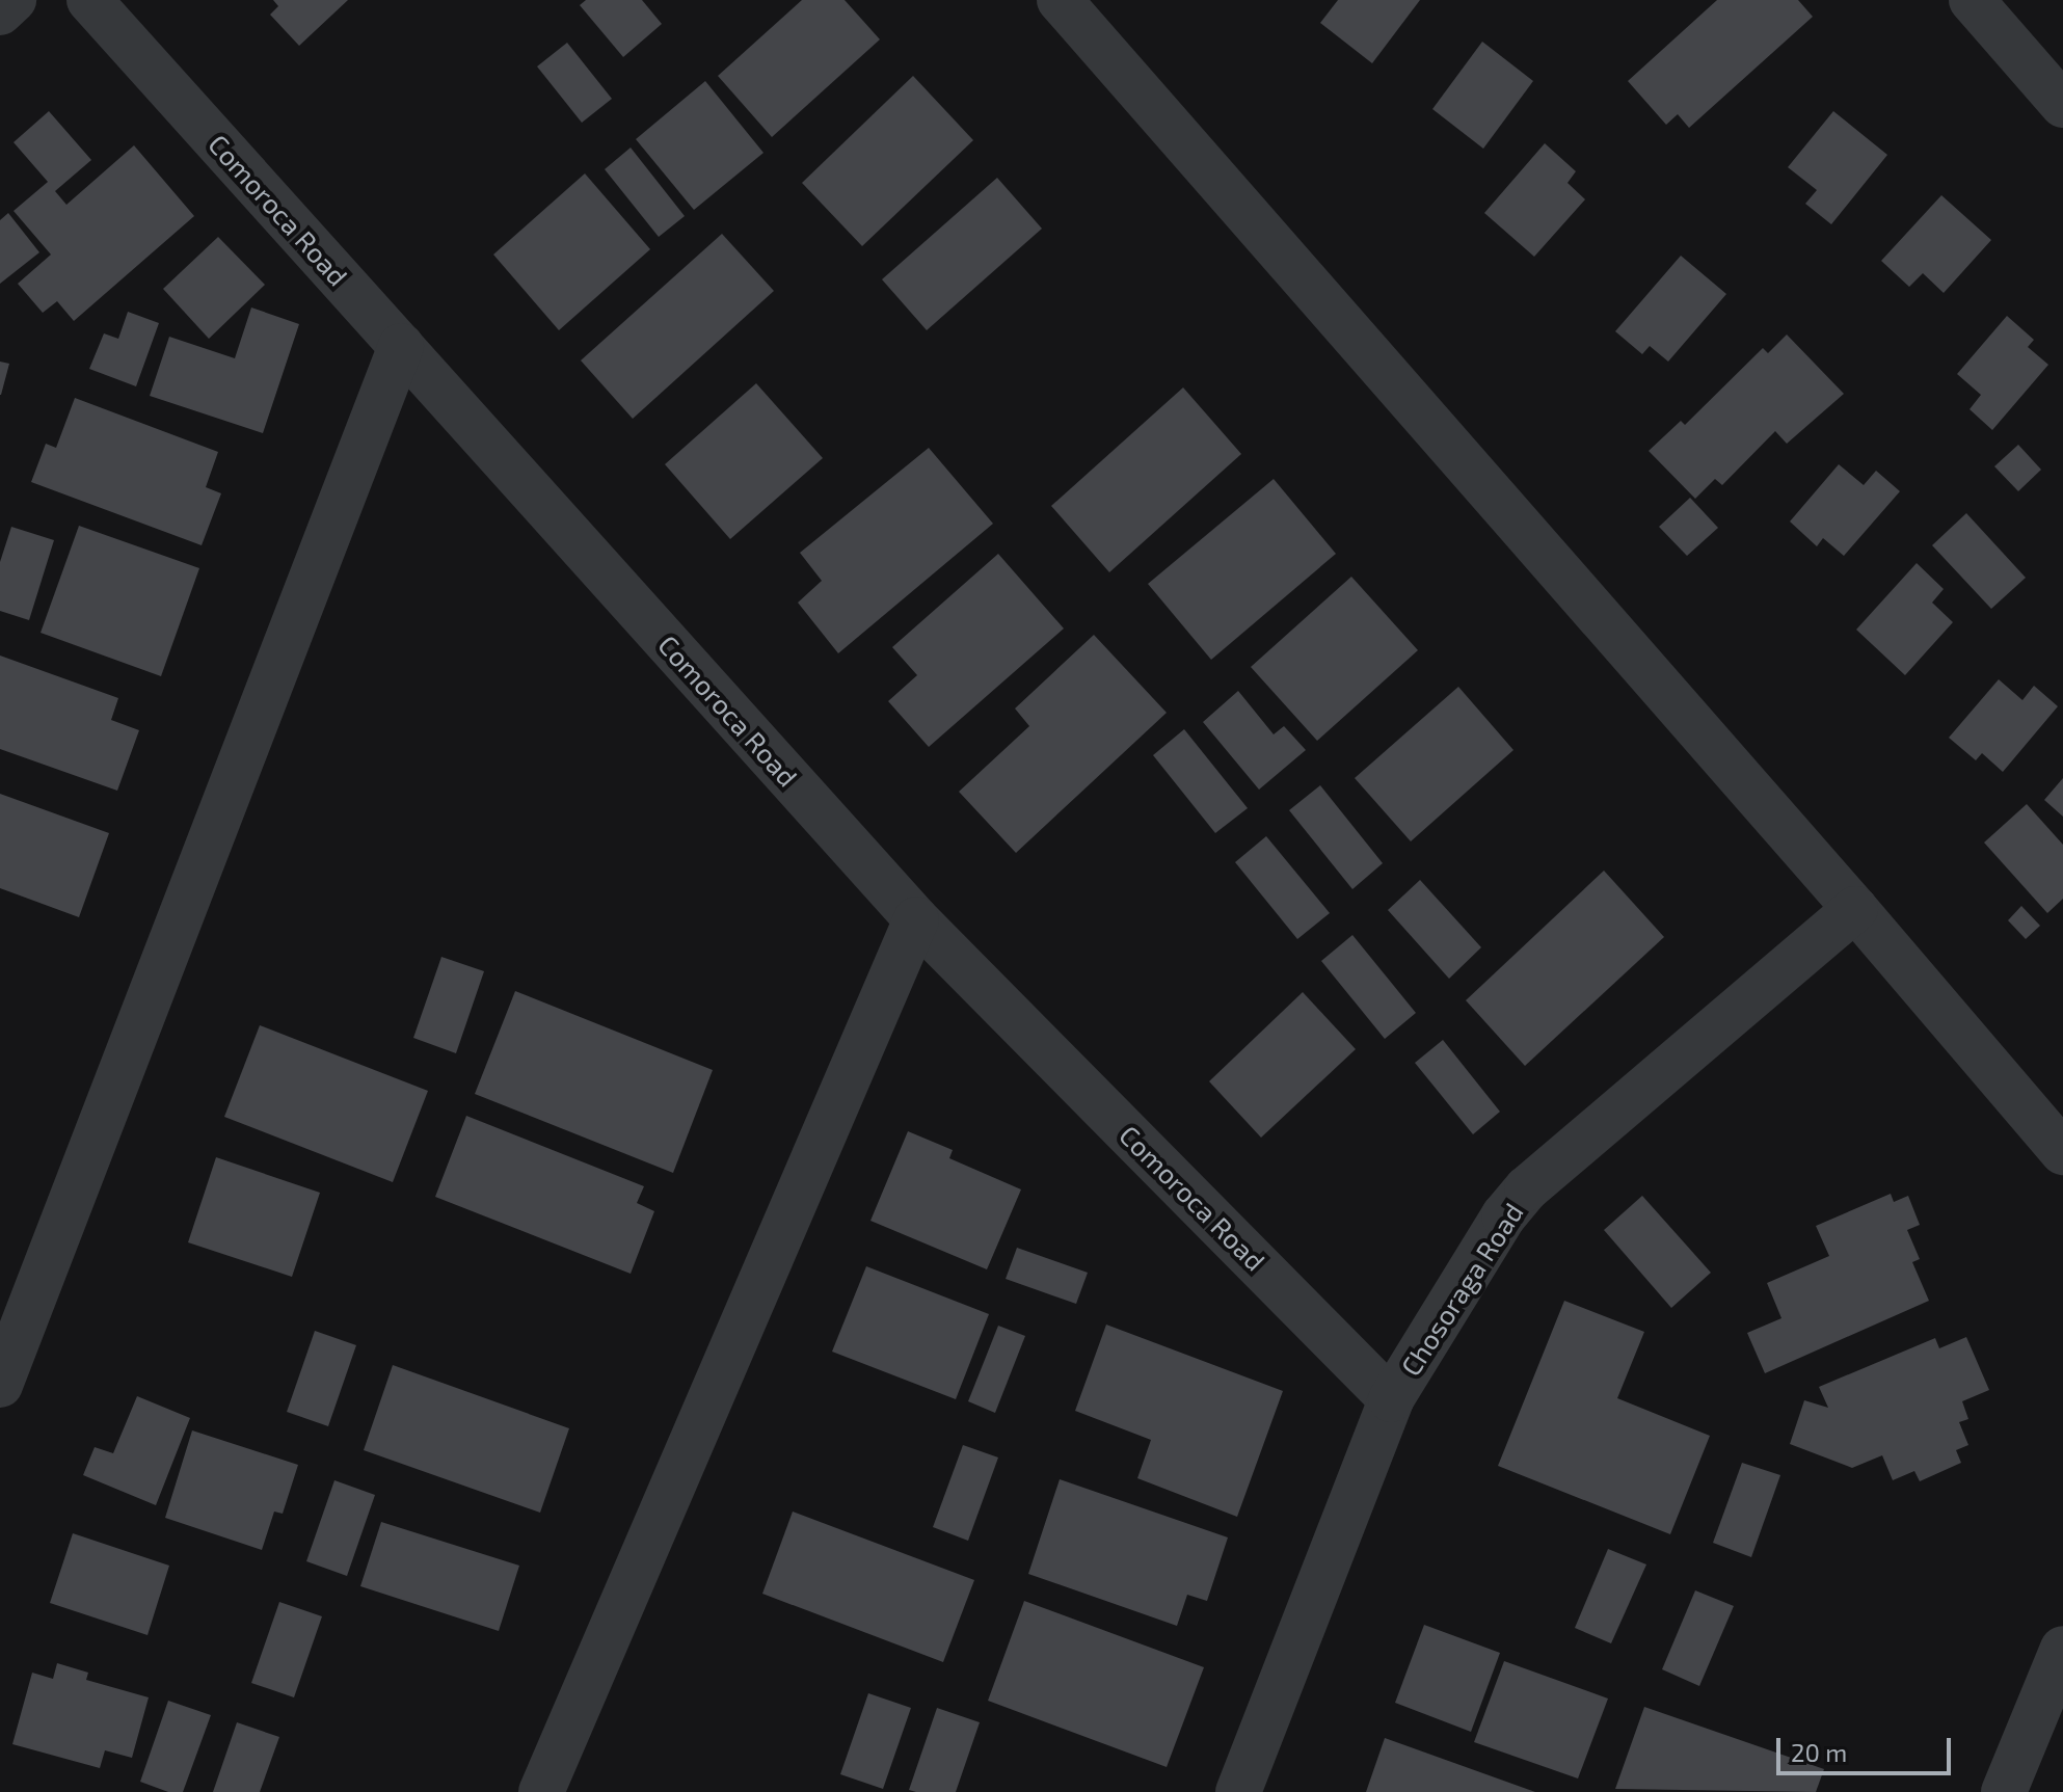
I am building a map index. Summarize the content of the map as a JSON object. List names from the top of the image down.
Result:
{
  "streets": {
    "street": ["Comoroca Road", "Chosoraga Road"]
  },
  "crossings": [
    ["Comoroca Road", "Chosoraga Road"]
  ],
  "scale_bar": "20 m"
}
